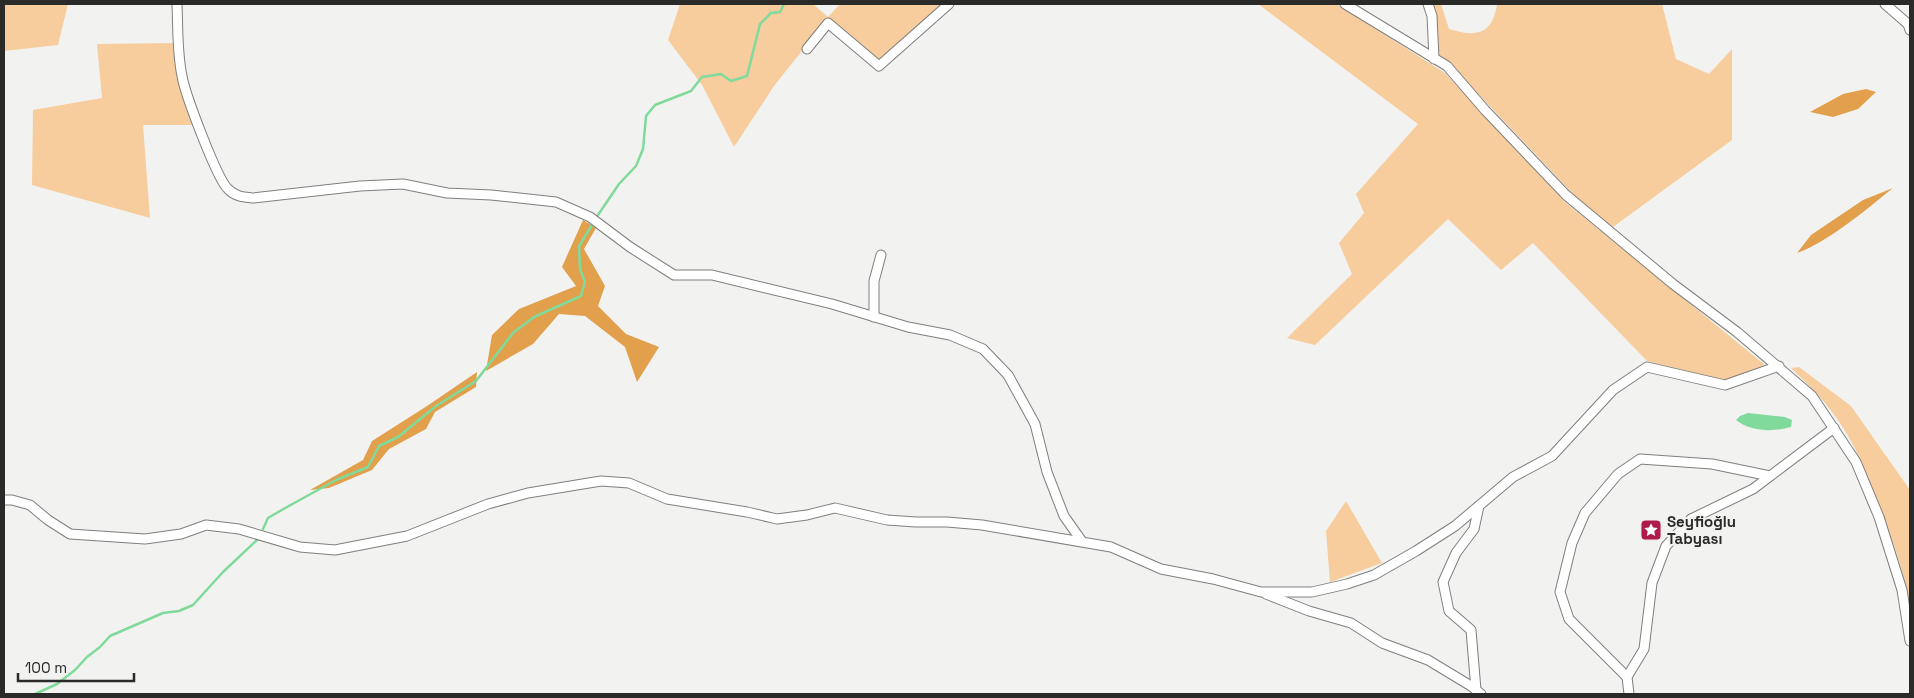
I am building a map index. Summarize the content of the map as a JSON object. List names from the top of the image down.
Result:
{
  "places": {
    "place": ["Seyfioğlu Tabyası"]
  },
  "scale_bar": "100 m"
}
